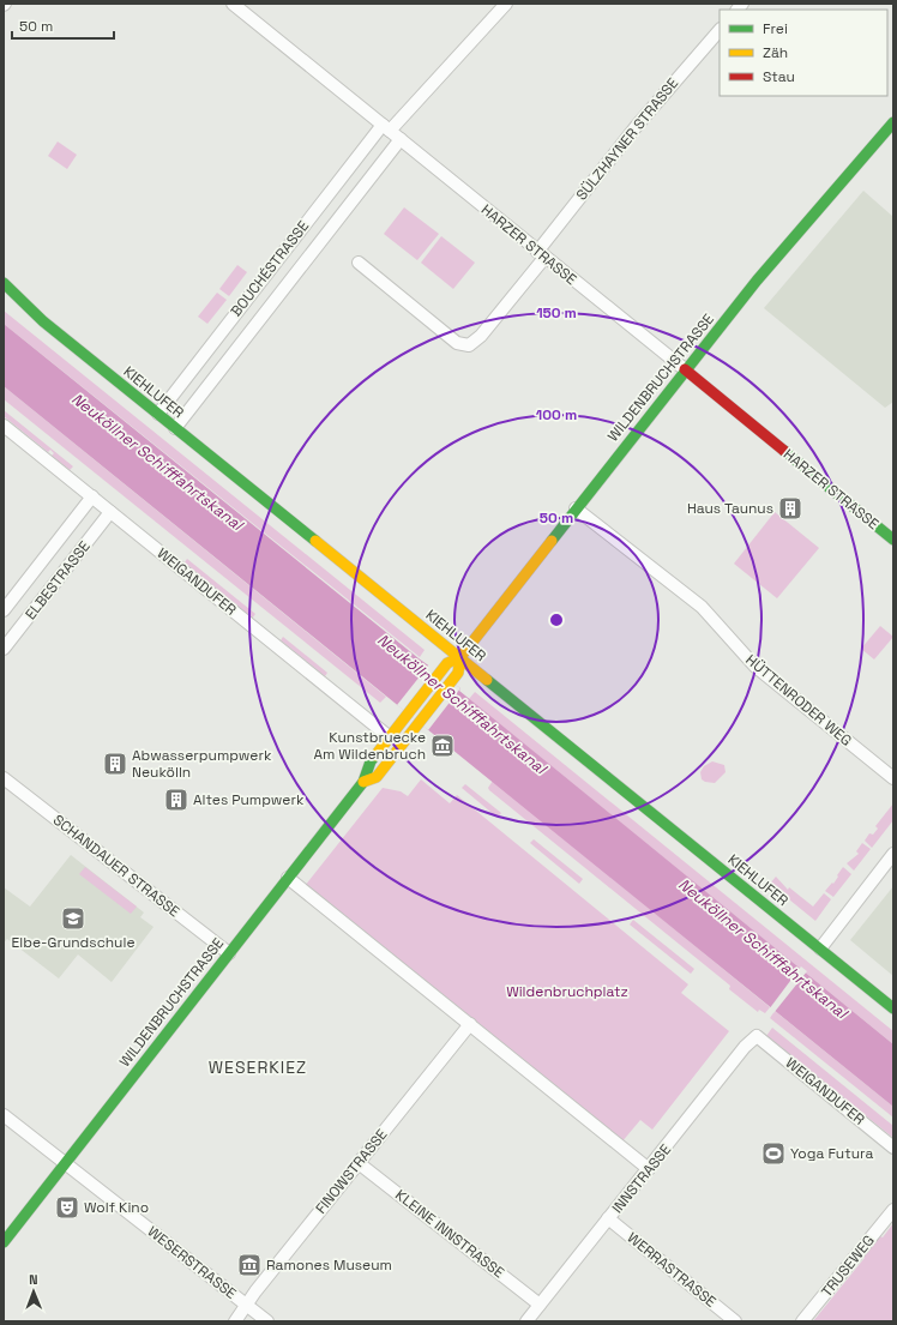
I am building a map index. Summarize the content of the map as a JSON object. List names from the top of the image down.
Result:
{
  "streets": {
    "street": [
      "SÜLZHAYNER STRASSE",
      "HARZER STRASSE",
      "BOUCHÉSTRASSE",
      "WILDENBRUCHSTRASSE",
      "KIEHLUFER",
      "ELBESTRASSE",
      "WEIGANDUFER",
      "HÜTTENRODER WEG",
      "SCHANDAUER STRASSE",
      "FINOWSTRASSE",
      "INNSTRASSE",
      "KLEINE INNSTRASSE",
      "WESERSTRASSE",
      "TRUSEWEG",
      "WERRASTRASSE"
    ]
  },
  "crossings": [
    ["SÜLZHAYNER STRASSE", "HARZER STRASSE"],
    ["HARZER STRASSE", "BOUCHÉSTRASSE"],
    ["HARZER STRASSE", "WILDENBRUCHSTRASSE"],
    ["BOUCHÉSTRASSE", "KIEHLUFER"],
    ["WILDENBRUCHSTRASSE", "KIEHLUFER"],
    ["WILDENBRUCHSTRASSE", "WEIGANDUFER"],
    ["WILDENBRUCHSTRASSE", "HÜTTENRODER WEG"],
    ["WILDENBRUCHSTRASSE", "SCHANDAUER STRASSE"],
    ["WILDENBRUCHSTRASSE", "WESERSTRASSE"],
    ["ELBESTRASSE", "WEIGANDUFER"],
    ["WEIGANDUFER", "INNSTRASSE"],
    ["FINOWSTRASSE", "KLEINE INNSTRASSE"],
    ["FINOWSTRASSE", "WESERSTRASSE"],
    ["INNSTRASSE", "KLEINE INNSTRASSE"],
    ["INNSTRASSE", "WERRASTRASSE"]
  ],
  "districts": ["WESERKIEZ"],
  "water": ["Neuköllner Schifffahrtskanal"],
  "parks": ["Wildenbruchplatz"],
  "places": {
    "building": ["Haus Taunus", "Abwasserpumpwerk Neukölln", "Altes Pumpwerk"],
    "museum": ["Kunstbruecke Am Wildenbruch", "Ramones Museum"],
    "school or university": ["Elbe-Grundschule"],
    "sports": ["Yoga Futura"],
    "theatre": ["Wolf Kino"]
  },
  "legend": ["Frei", "Zäh", "Stau"],
  "scale_bar": "50 m",
  "north": "top",
  "rings": ["150 m", "100 m", "50 m"]
}
